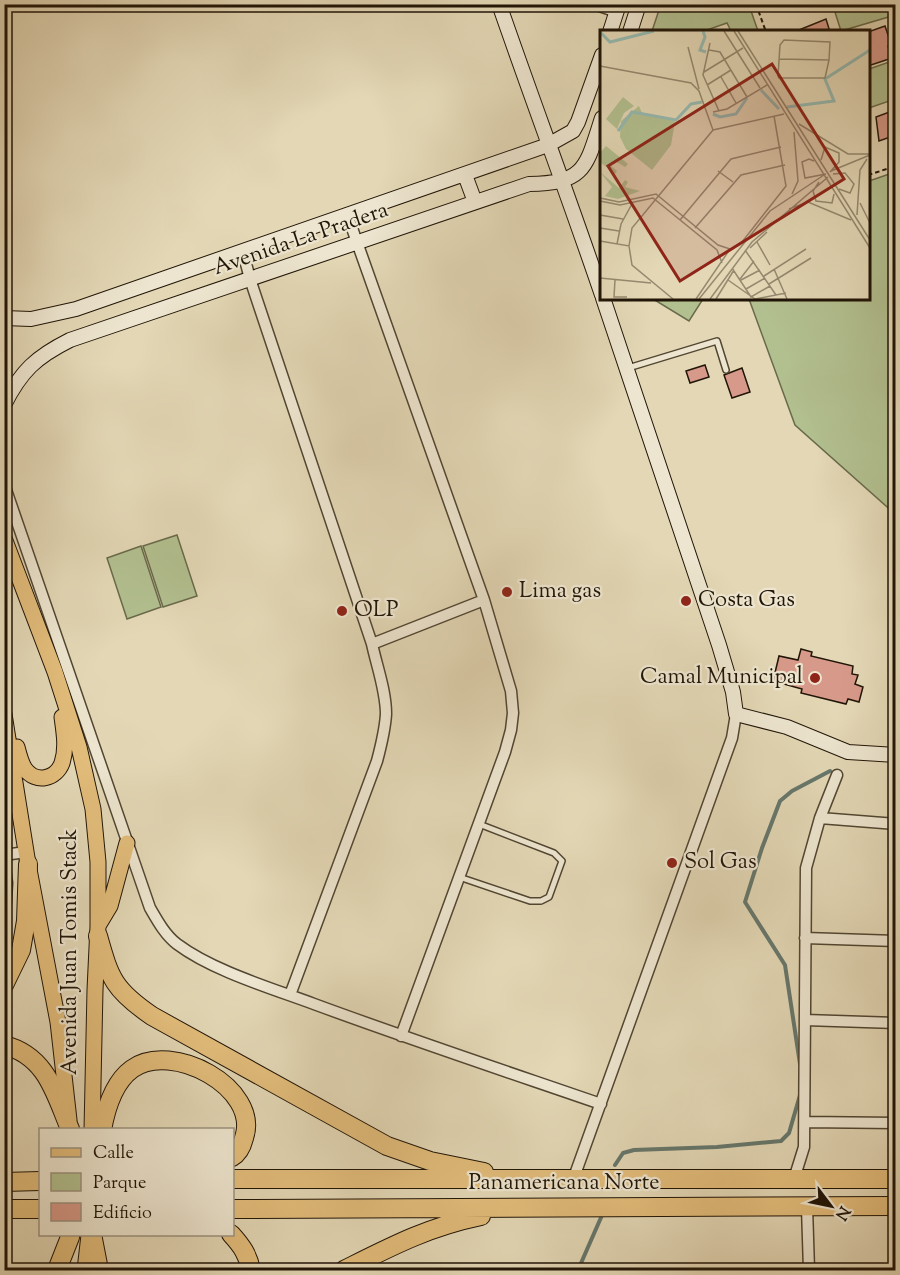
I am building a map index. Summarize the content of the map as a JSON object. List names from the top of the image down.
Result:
{
  "streets": {
    "highway": ["Panamericana Norte"],
    "main road": ["Avenida Juan Tomis Stack"],
    "street": ["Avenida La Pradera"]
  },
  "places": [
    "Lima gas",
    "Costa Gas",
    "OLP",
    "Camal Municipal",
    "Sol Gas"
  ],
  "legend": ["Calle", "Parque", "Edificio"],
  "north": "bottom right"
}
